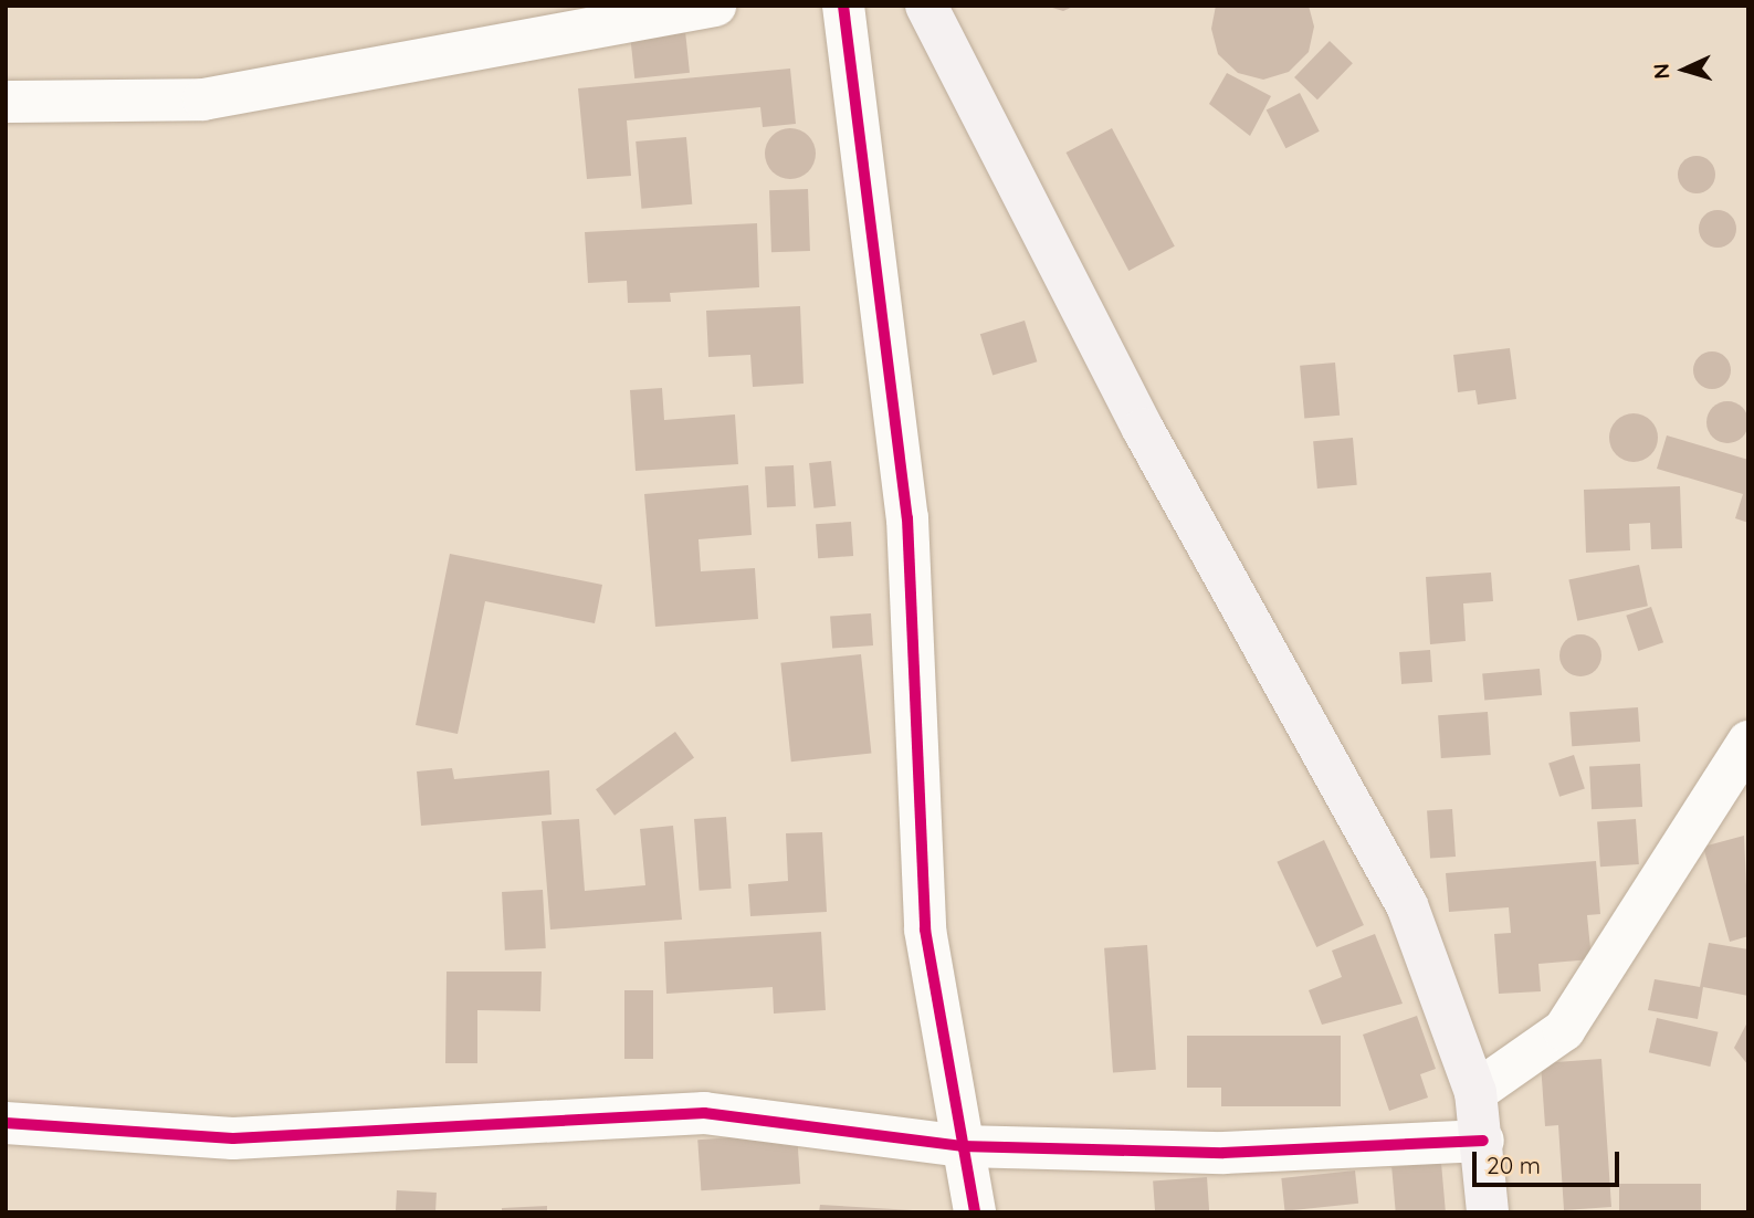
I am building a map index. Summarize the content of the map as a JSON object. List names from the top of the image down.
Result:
{
  "scale_bar": "20 m",
  "north": "left"
}
